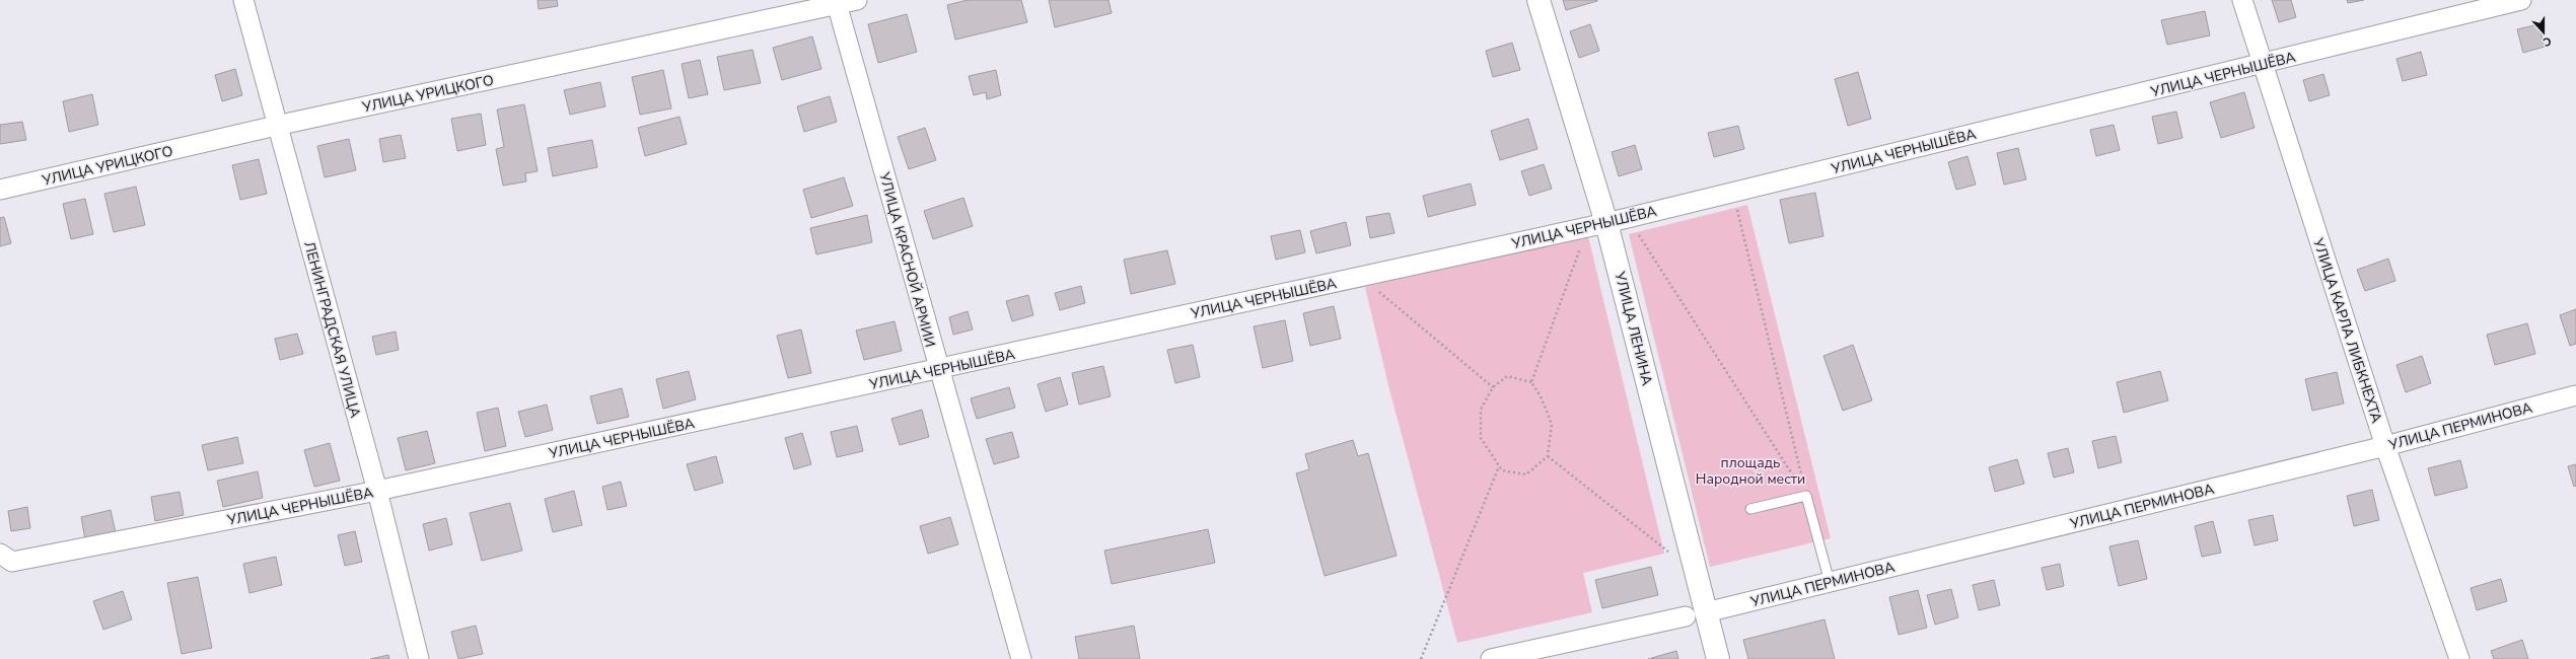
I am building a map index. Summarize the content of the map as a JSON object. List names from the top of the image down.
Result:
{
  "streets": {
    "street": [
      "УЛИЦА ЧЕРНЫШЁВА",
      "УЛИЦА УРИЦКОГО",
      "УЛИЦА КРАСНОЙ АРМИИ",
      "УЛИЦА ЛЕНИНА",
      "ЛЕНИНГРАДСКАЯ УЛИЦА",
      "УЛИЦА КАРЛА ЛИБКНЕХТА",
      "УЛИЦА ПЕРМИНОВА"
    ]
  },
  "crossings": [
    ["УЛИЦА ЧЕРНЫШЁВА", "УЛИЦА КРАСНОЙ АРМИИ"],
    ["УЛИЦА ЧЕРНЫШЁВА", "УЛИЦА ЛЕНИНА"],
    ["УЛИЦА ЧЕРНЫШЁВА", "ЛЕНИНГРАДСКАЯ УЛИЦА"],
    ["УЛИЦА ЧЕРНЫШЁВА", "УЛИЦА КАРЛА ЛИБКНЕХТА"],
    ["УЛИЦА УРИЦКОГО", "УЛИЦА КРАСНОЙ АРМИИ"],
    ["УЛИЦА УРИЦКОГО", "ЛЕНИНГРАДСКАЯ УЛИЦА"],
    ["УЛИЦА ЛЕНИНА", "УЛИЦА ПЕРМИНОВА"],
    ["УЛИЦА КАРЛА ЛИБКНЕХТА", "УЛИЦА ПЕРМИНОВА"]
  ],
  "parks": ["площадь Народной мести"],
  "north": "bottom"
}
